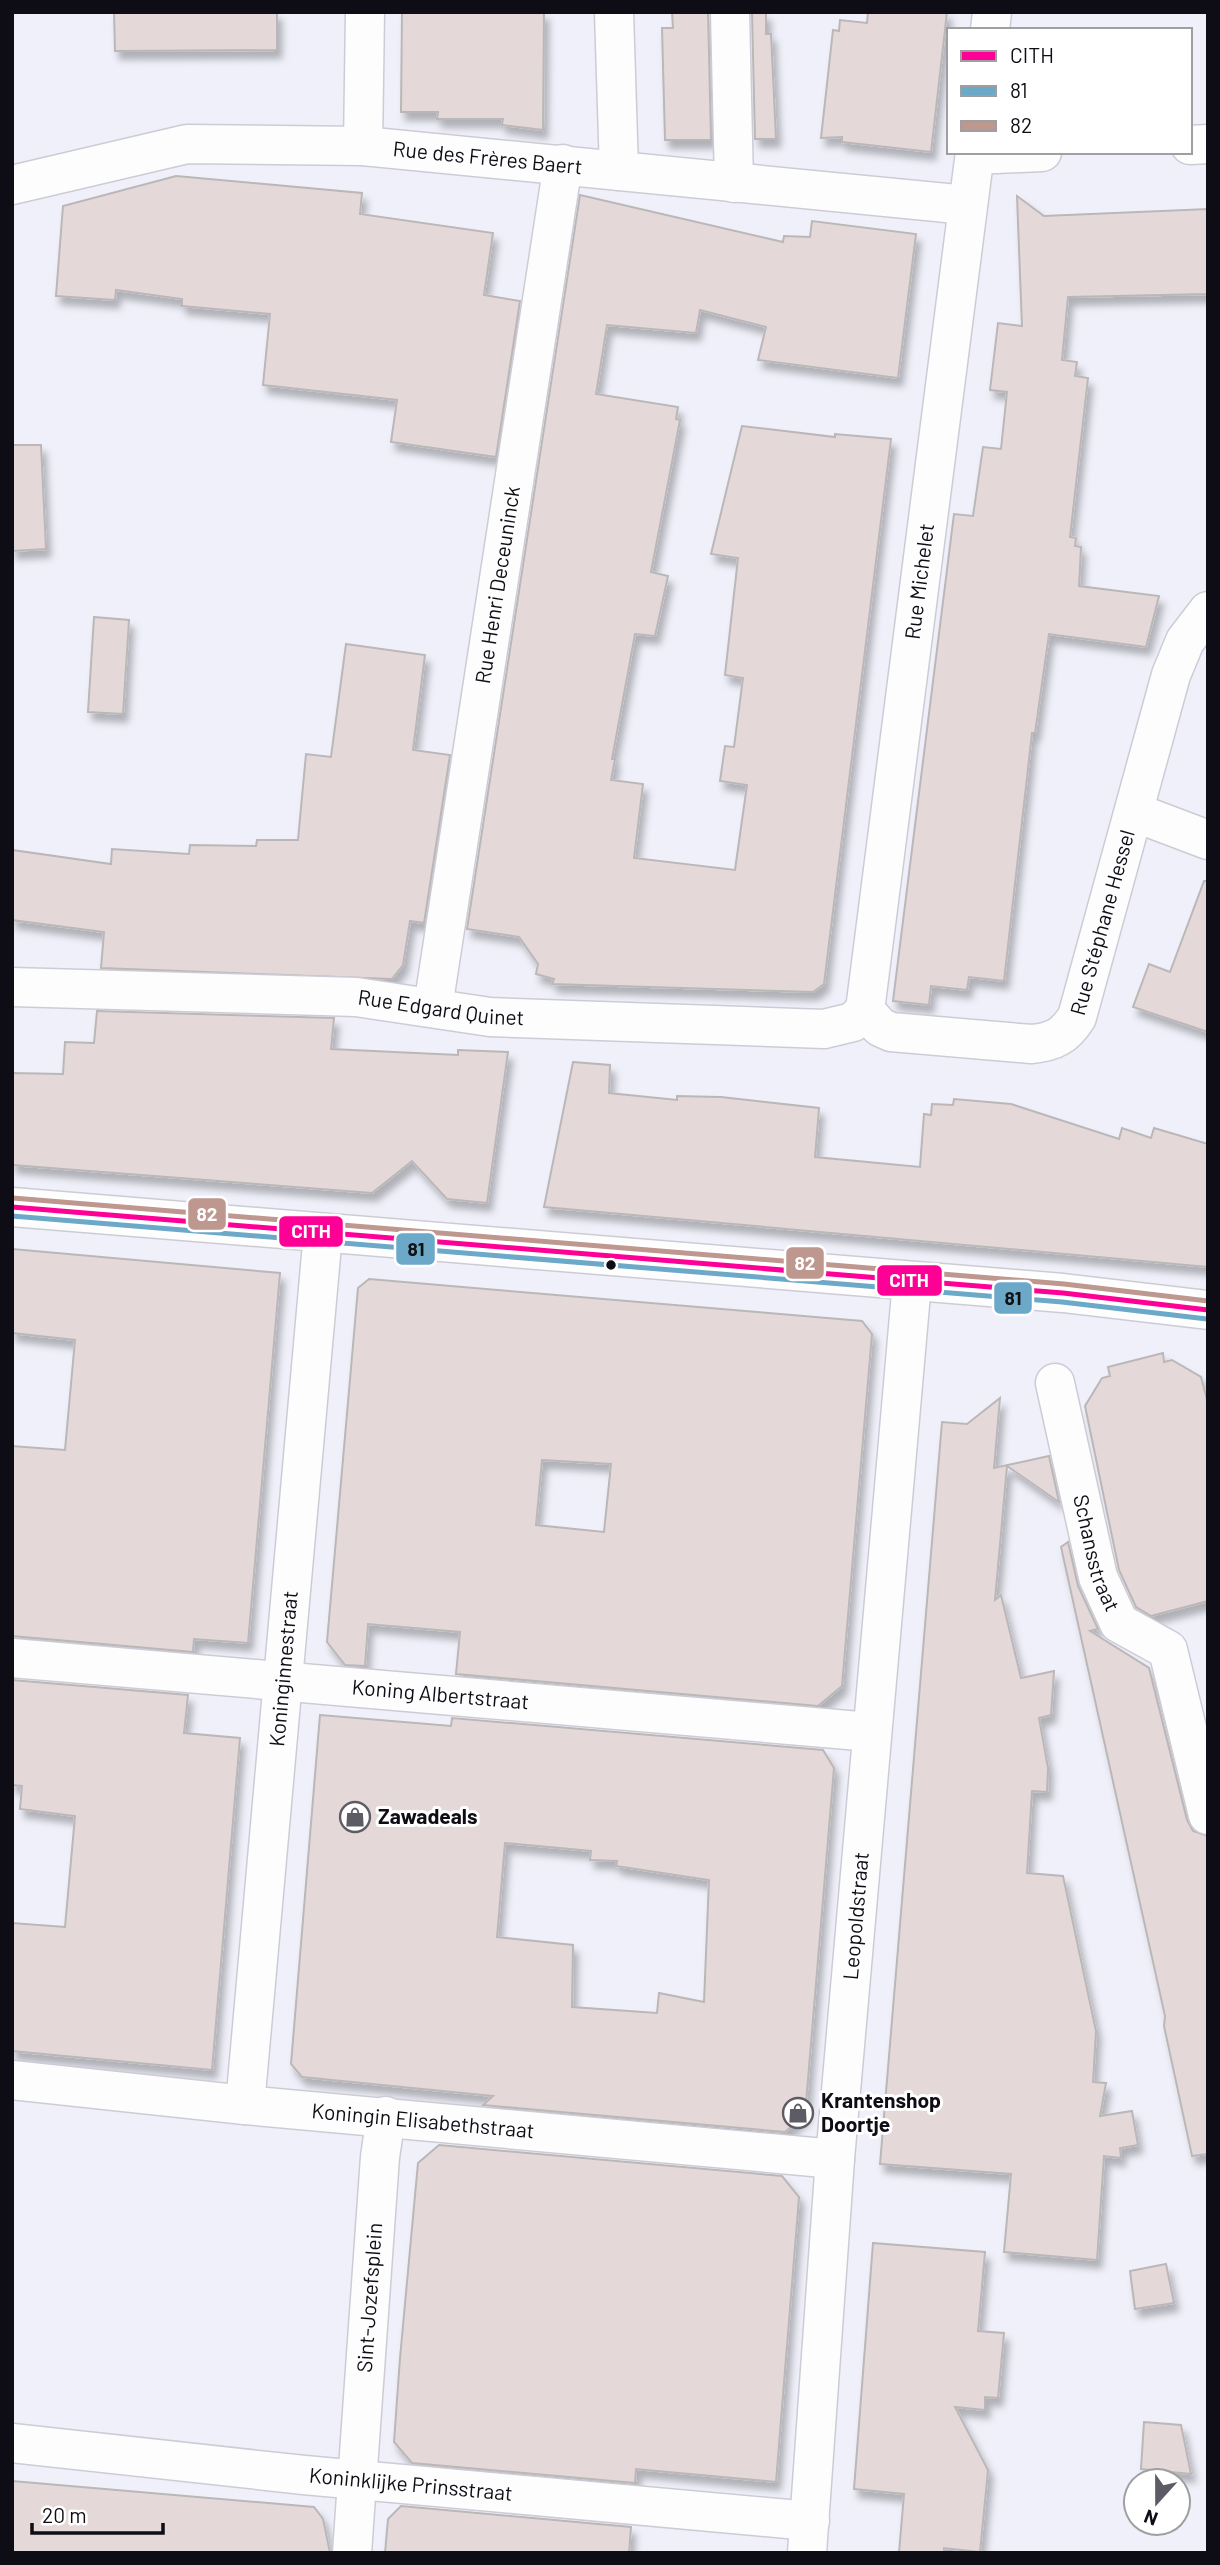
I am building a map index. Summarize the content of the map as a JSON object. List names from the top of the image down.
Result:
{
  "streets": {
    "street": [
      "Rue des Frères Baert",
      "Rue Michelet",
      "Rue Henri Deceuninck",
      "Rue Stéphane Hessel",
      "Rue Edgard Quinet",
      "Schansstraat",
      "Koninginnestraat",
      "Koning Albertstraat",
      "Leopoldstraat",
      "Koningin Elisabethstraat",
      "Sint-Jozefsplein",
      "Koninklijke Prinsstraat"
    ]
  },
  "crossings": [
    ["Rue des Frères Baert", "Rue Michelet"],
    ["Rue des Frères Baert", "Rue Henri Deceuninck"],
    ["Rue Michelet", "Rue Stéphane Hessel"],
    ["Rue Michelet", "Rue Edgard Quinet"],
    ["Rue Henri Deceuninck", "Rue Edgard Quinet"],
    ["Rue Stéphane Hessel", "Rue Edgard Quinet"],
    ["Koninginnestraat", "Koning Albertstraat"],
    ["Koninginnestraat", "Koningin Elisabethstraat"],
    ["Koning Albertstraat", "Leopoldstraat"],
    ["Leopoldstraat", "Koningin Elisabethstraat"],
    ["Leopoldstraat", "Koninklijke Prinsstraat"],
    ["Koningin Elisabethstraat", "Sint-Jozefsplein"],
    ["Sint-Jozefsplein", "Koninklijke Prinsstraat"]
  ],
  "places": {
    "shop": ["Zawadeals", "Krantenshop Doortje"]
  },
  "lines": ["transit line 82", "transit line CITH", "transit line 81"],
  "legend": ["CITH", "81", "82"],
  "scale_bar": "20 m",
  "north": "bottom"
}
